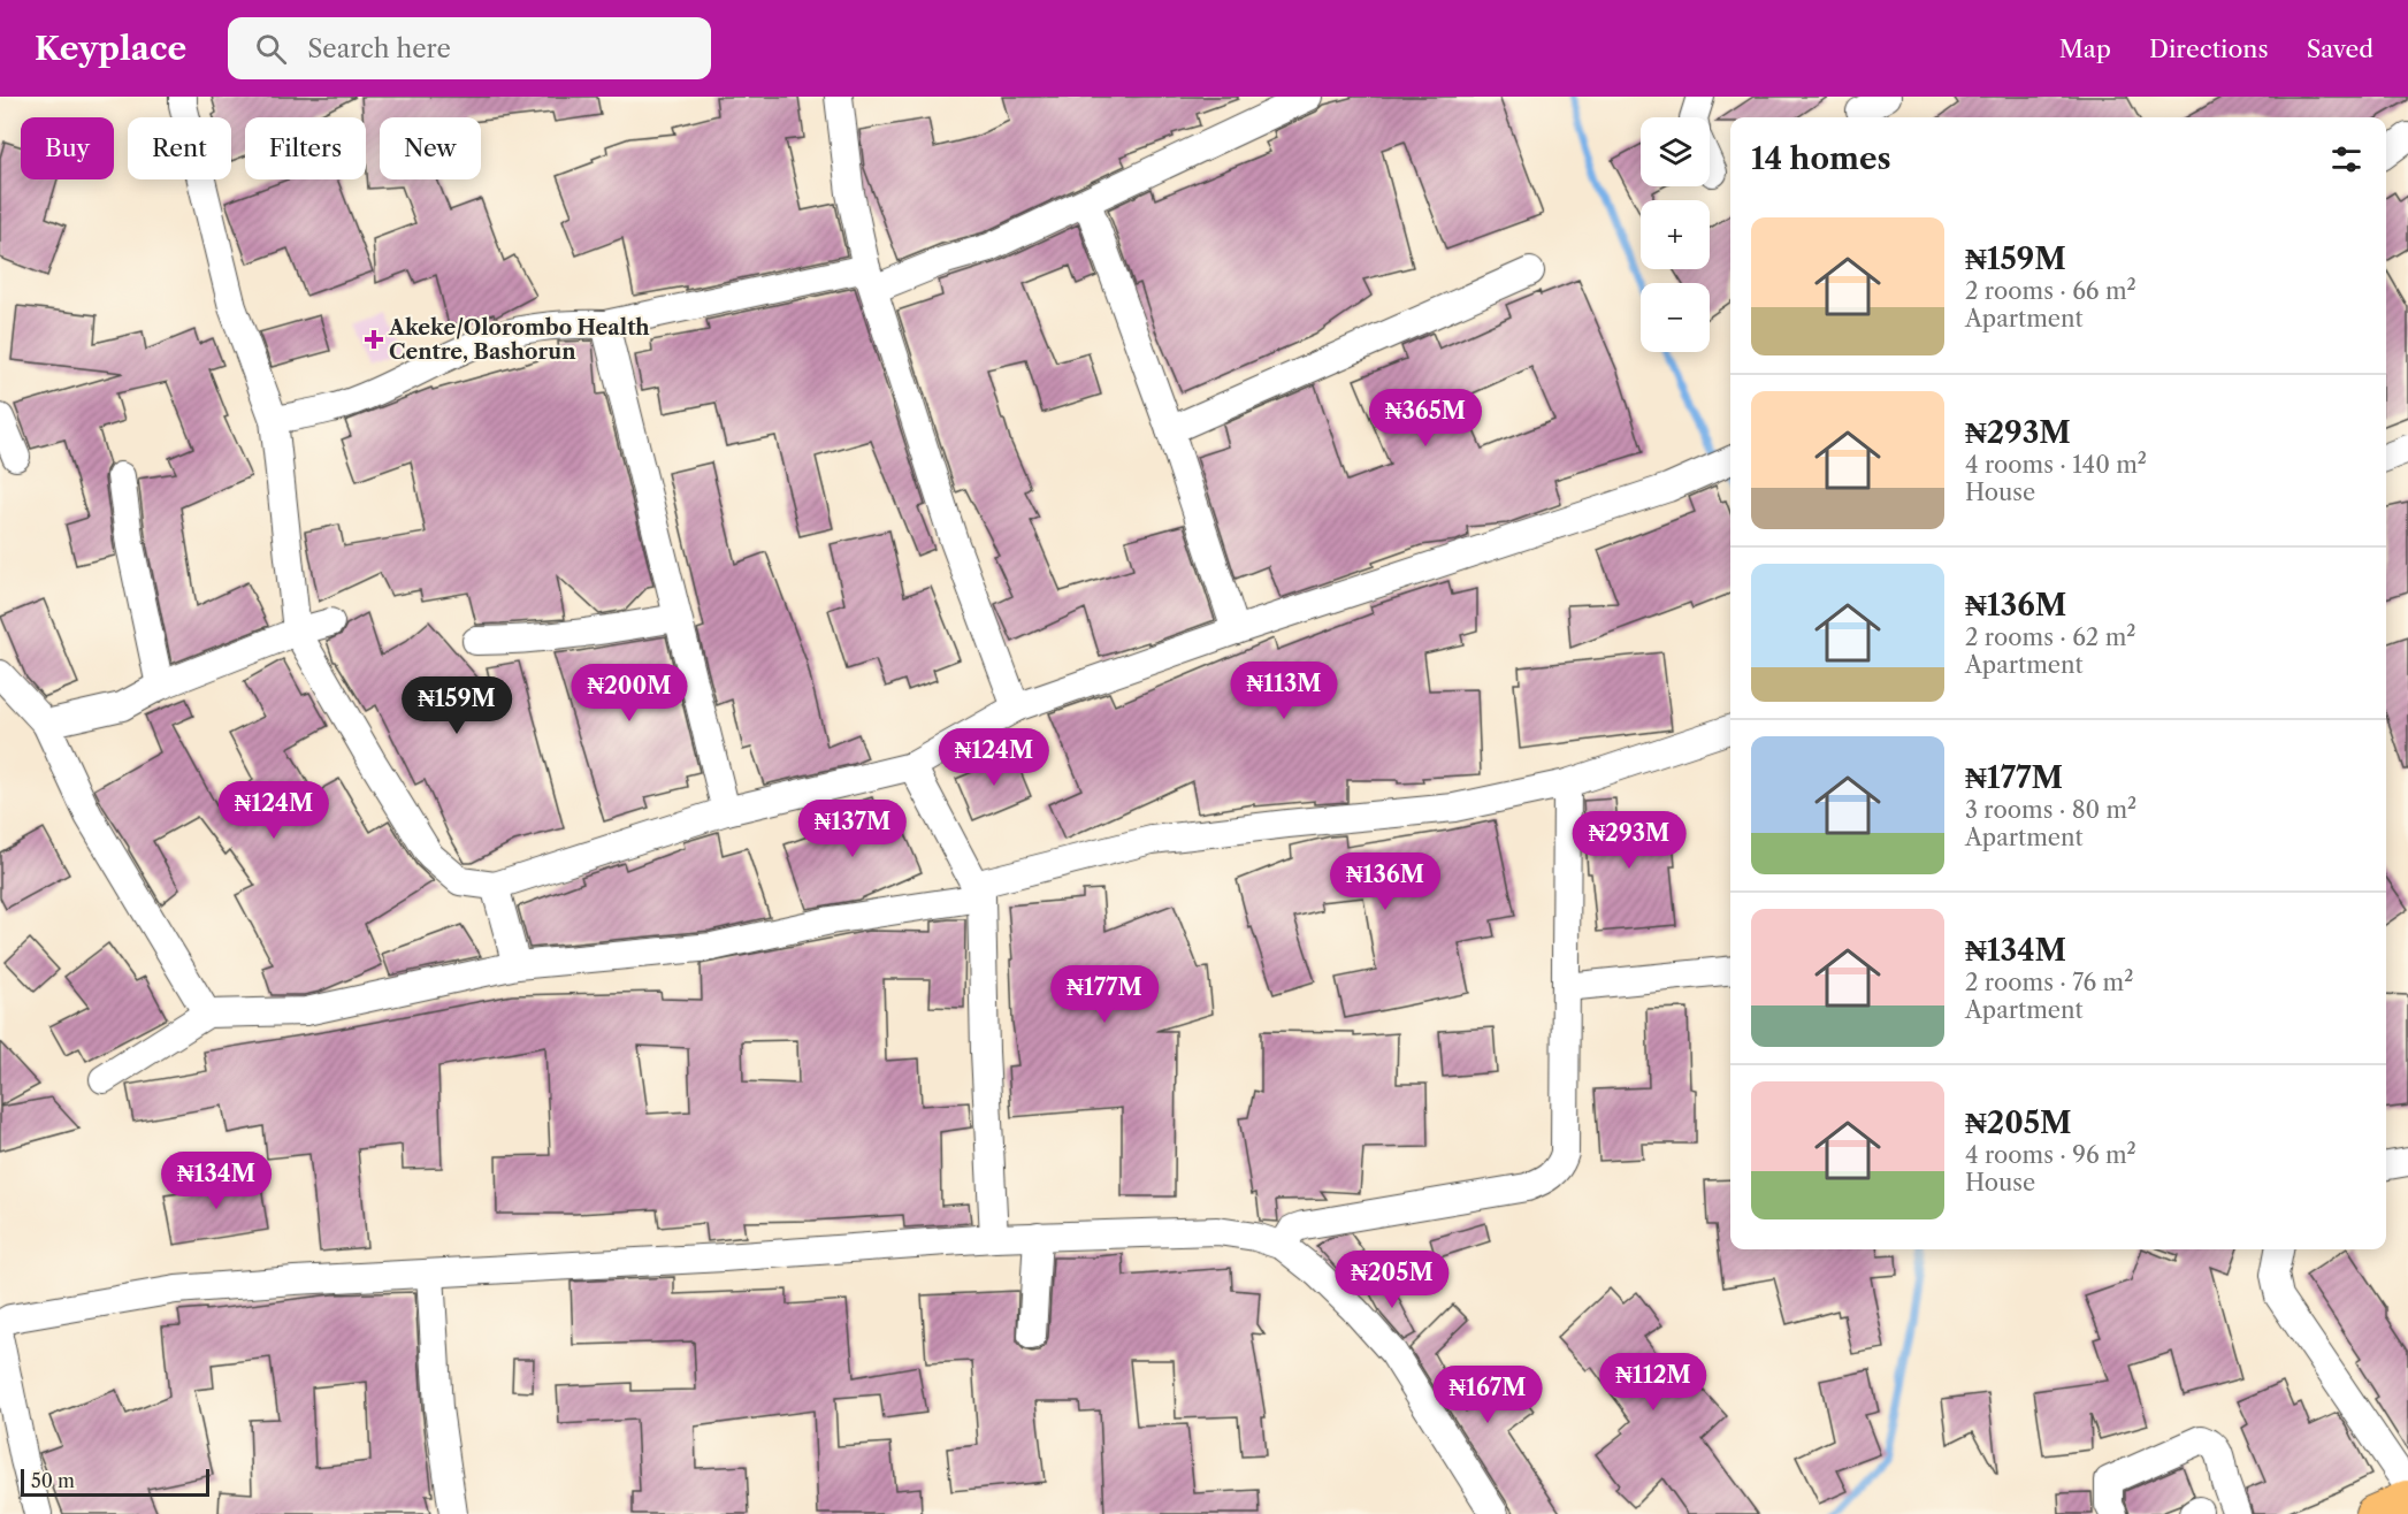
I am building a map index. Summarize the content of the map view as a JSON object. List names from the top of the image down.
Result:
{
  "places": {
    "health": ["Akeke/Olorombo Health Centre, Bashorun"]
  },
  "scale_bar": "50 m",
  "page": {
    "header": "Keyplace",
    "search": "Search here",
    "nav": ["Map", "Directions", "Saved"],
    "map_buttons": ["+", "−"],
    "chip": [
      "Buy",
      "Rent",
      "Filters",
      "New"
    ],
    "heading": "14 homes",
    "list": [
      {
        "name": "₦159M",
        "note": "2 rooms · 66 m² · Apartment"
      },
      {
        "name": "₦293M",
        "note": "4 rooms · 140 m² · House"
      },
      {
        "name": "₦136M",
        "note": "2 rooms · 62 m² · Apartment"
      },
      {
        "name": "₦177M",
        "note": "3 rooms · 80 m² · Apartment"
      },
      {
        "name": "₦134M",
        "note": "2 rooms · 76 m² · Apartment"
      },
      {
        "name": "₦205M",
        "note": "4 rooms · 96 m² · House"
      }
    ],
    "price": [
      "₦365M",
      "₦113M",
      "₦200M",
      "₦159M",
      "₦124M",
      "₦124M",
      "₦137M",
      "₦293M",
      "₦136M",
      "₦177M",
      "₦134M",
      "₦205M",
      "₦112M",
      "₦167M"
    ],
    "scale": "50 m"
  }
}
